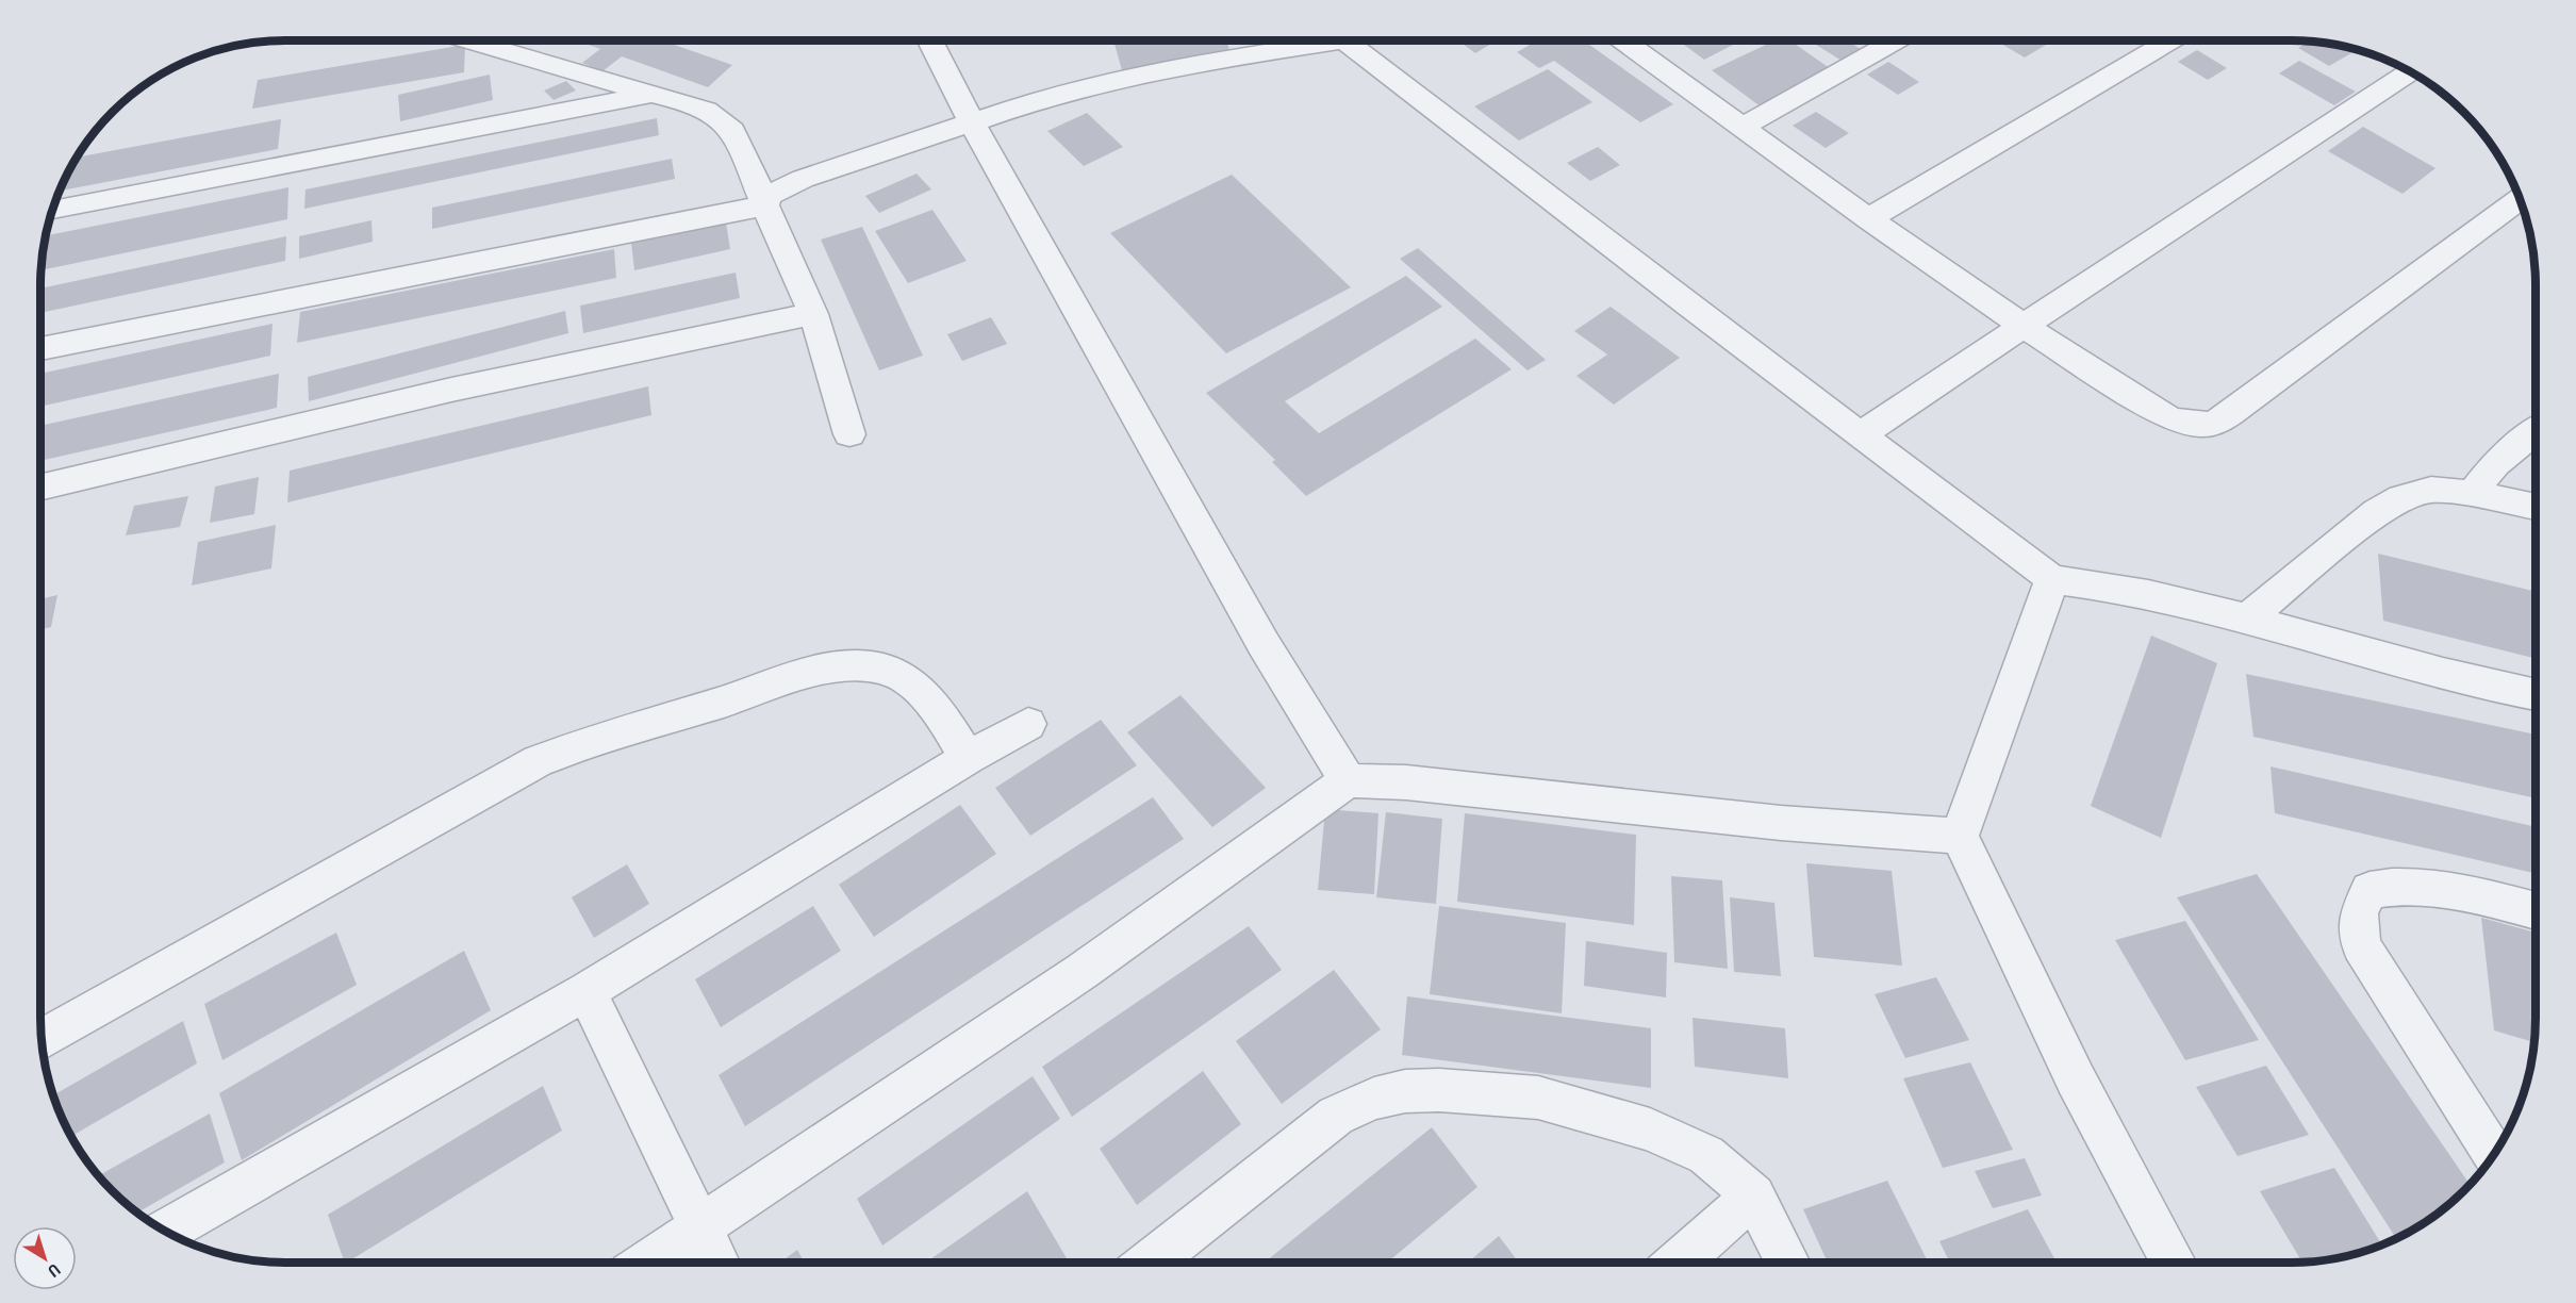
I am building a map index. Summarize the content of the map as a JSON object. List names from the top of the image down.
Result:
{
  "north": "bottom right"
}
